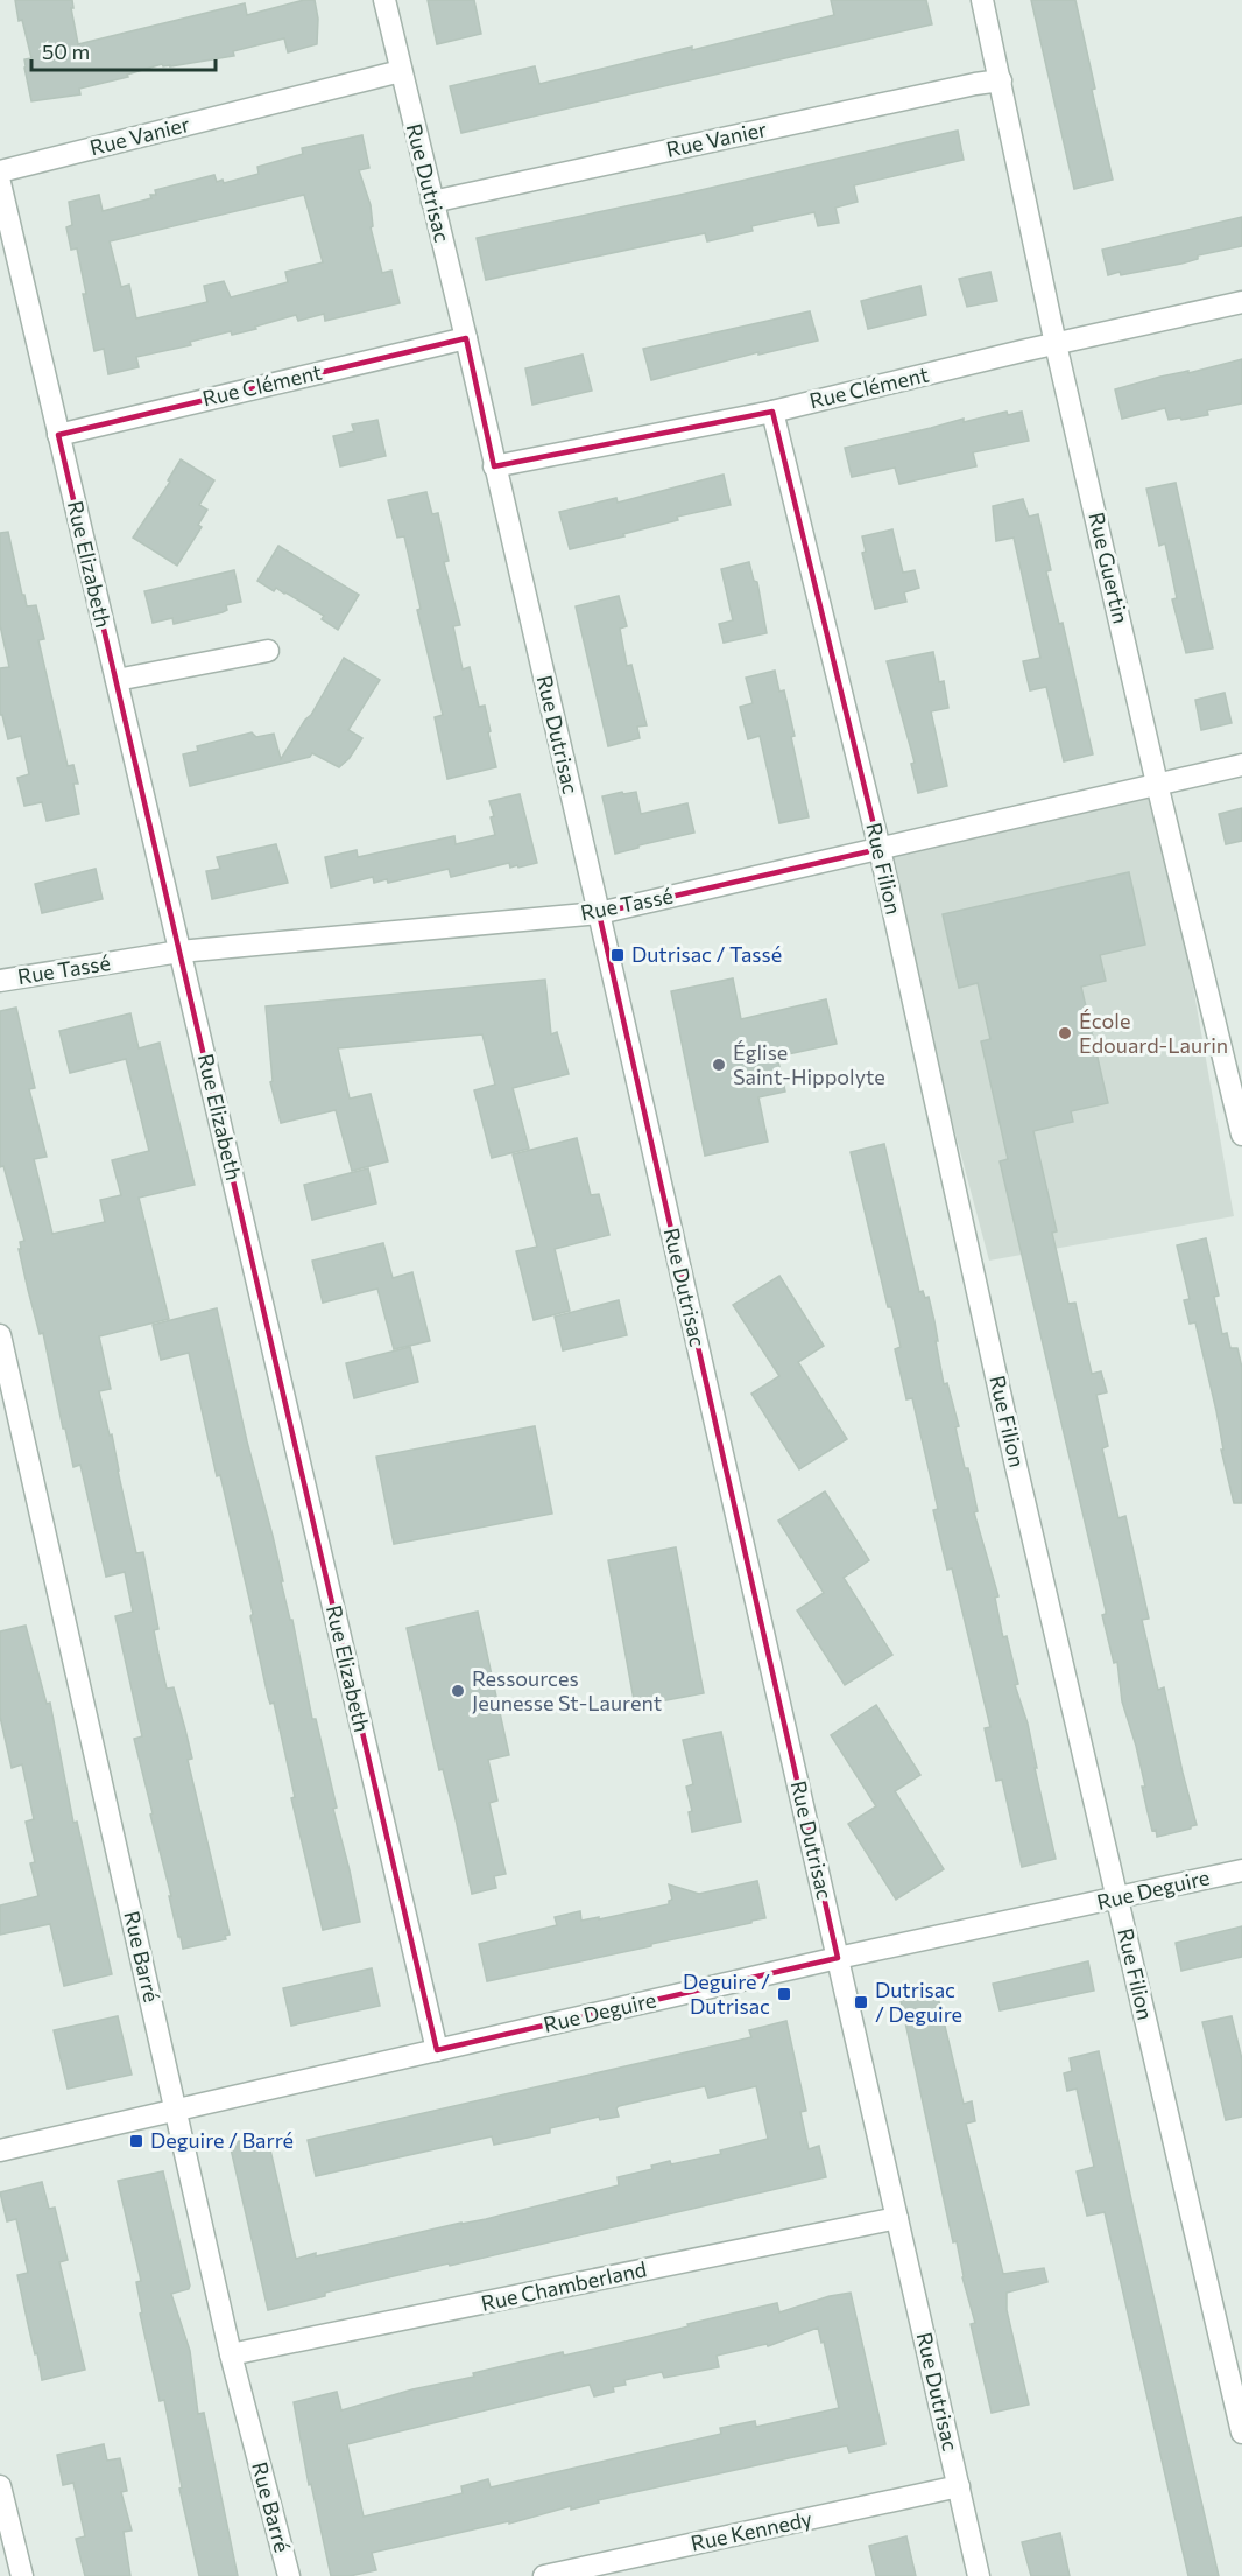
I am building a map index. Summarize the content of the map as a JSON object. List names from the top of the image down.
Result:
{
  "streets": {
    "street": [
      "Rue Vanier",
      "Rue Dutrisac",
      "Rue Clément",
      "Rue Elizabeth",
      "Rue Guertin",
      "Rue Filion",
      "Rue Tassé",
      "Rue Deguire",
      "Rue Barré",
      "Rue Chamberland",
      "Rue Kennedy"
    ]
  },
  "crossings": [
    ["Rue Vanier", "Rue Dutrisac"],
    ["Rue Vanier", "Rue Guertin"],
    ["Rue Dutrisac", "Rue Clément"],
    ["Rue Dutrisac", "Rue Tassé"],
    ["Rue Dutrisac", "Rue Deguire"],
    ["Rue Dutrisac", "Rue Chamberland"],
    ["Rue Dutrisac", "Rue Kennedy"],
    ["Rue Clément", "Rue Elizabeth"],
    ["Rue Clément", "Rue Guertin"],
    ["Rue Clément", "Rue Filion"],
    ["Rue Elizabeth", "Rue Tassé"],
    ["Rue Elizabeth", "Rue Deguire"],
    ["Rue Guertin", "Rue Tassé"],
    ["Rue Filion", "Rue Tassé"],
    ["Rue Filion", "Rue Deguire"],
    ["Rue Deguire", "Rue Barré"],
    ["Rue Barré", "Rue Chamberland"]
  ],
  "places": {
    "transit": [
      "Dutrisac / Tassé",
      "Deguire / Dutrisac",
      "Dutrisac / Deguire",
      "Deguire / Barré"
    ],
    "other": ["École Edouard-Laurin", "Église Saint-Hippolyte", "Ressources Jeunesse St-Laurent"]
  },
  "scale_bar": "50 m"
}
